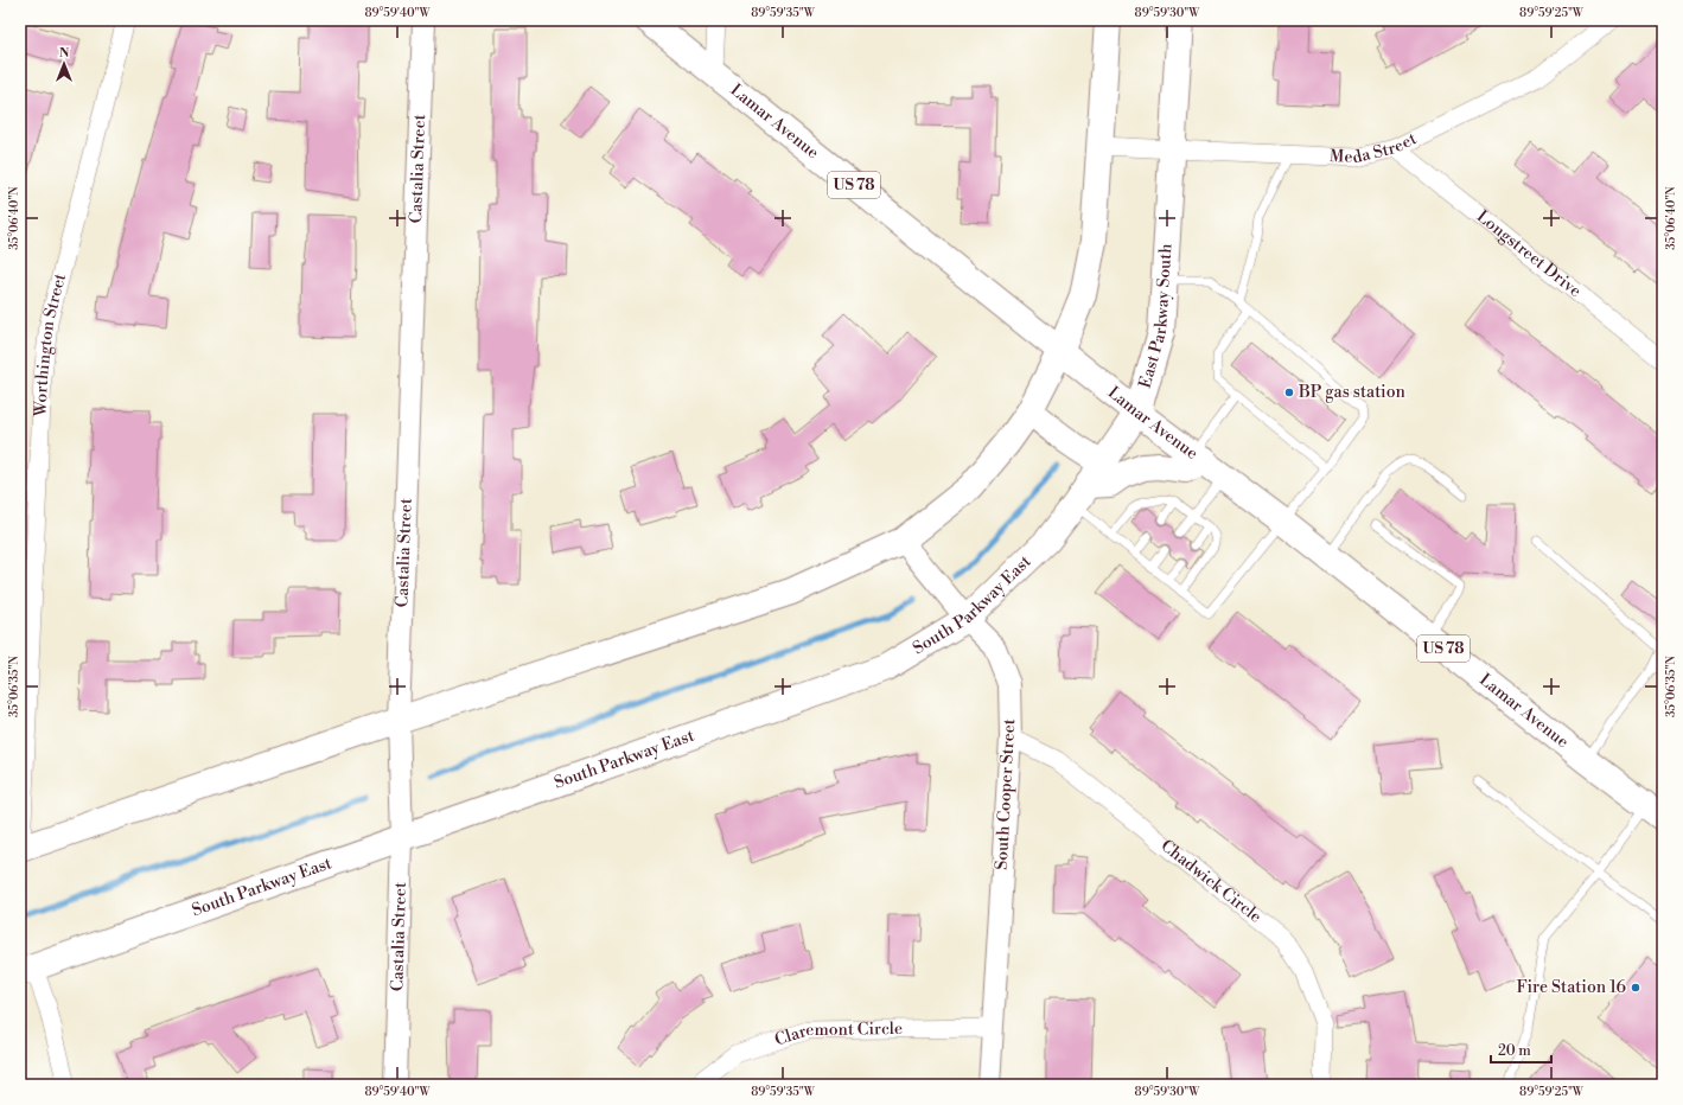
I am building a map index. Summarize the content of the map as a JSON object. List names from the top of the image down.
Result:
{
  "streets": {
    "main road": [
      "Lamar Avenue",
      "US 78",
      "East Parkway South",
      "South Parkway East"
    ],
    "street": [
      "Meda Street",
      "Castalia Street",
      "Longstreet Drive",
      "Worthington Street",
      "South Cooper Street",
      "Chadwick Circle",
      "Claremont Circle"
    ]
  },
  "crossings": [
    ["Lamar Avenue", "East Parkway South"],
    ["Lamar Avenue", "South Parkway East"],
    ["Meda Street", "Longstreet Drive"],
    ["Meda Street", "East Parkway South"],
    ["Castalia Street", "South Parkway East"],
    ["East Parkway South", "South Parkway East"],
    ["South Parkway East", "South Cooper Street"],
    ["South Cooper Street", "Chadwick Circle"],
    ["South Cooper Street", "Claremont Circle"]
  ],
  "places": ["BP gas station", "Fire Station 16"],
  "scale_bar": "20 m",
  "north": "top",
  "coordinates": [
    "89°59'40\"W",
    "89°59'35\"W",
    "89°59'30\"W",
    "89°59'25\"W",
    "35°06'40\"N",
    "35°06'35\"N"
  ]
}
